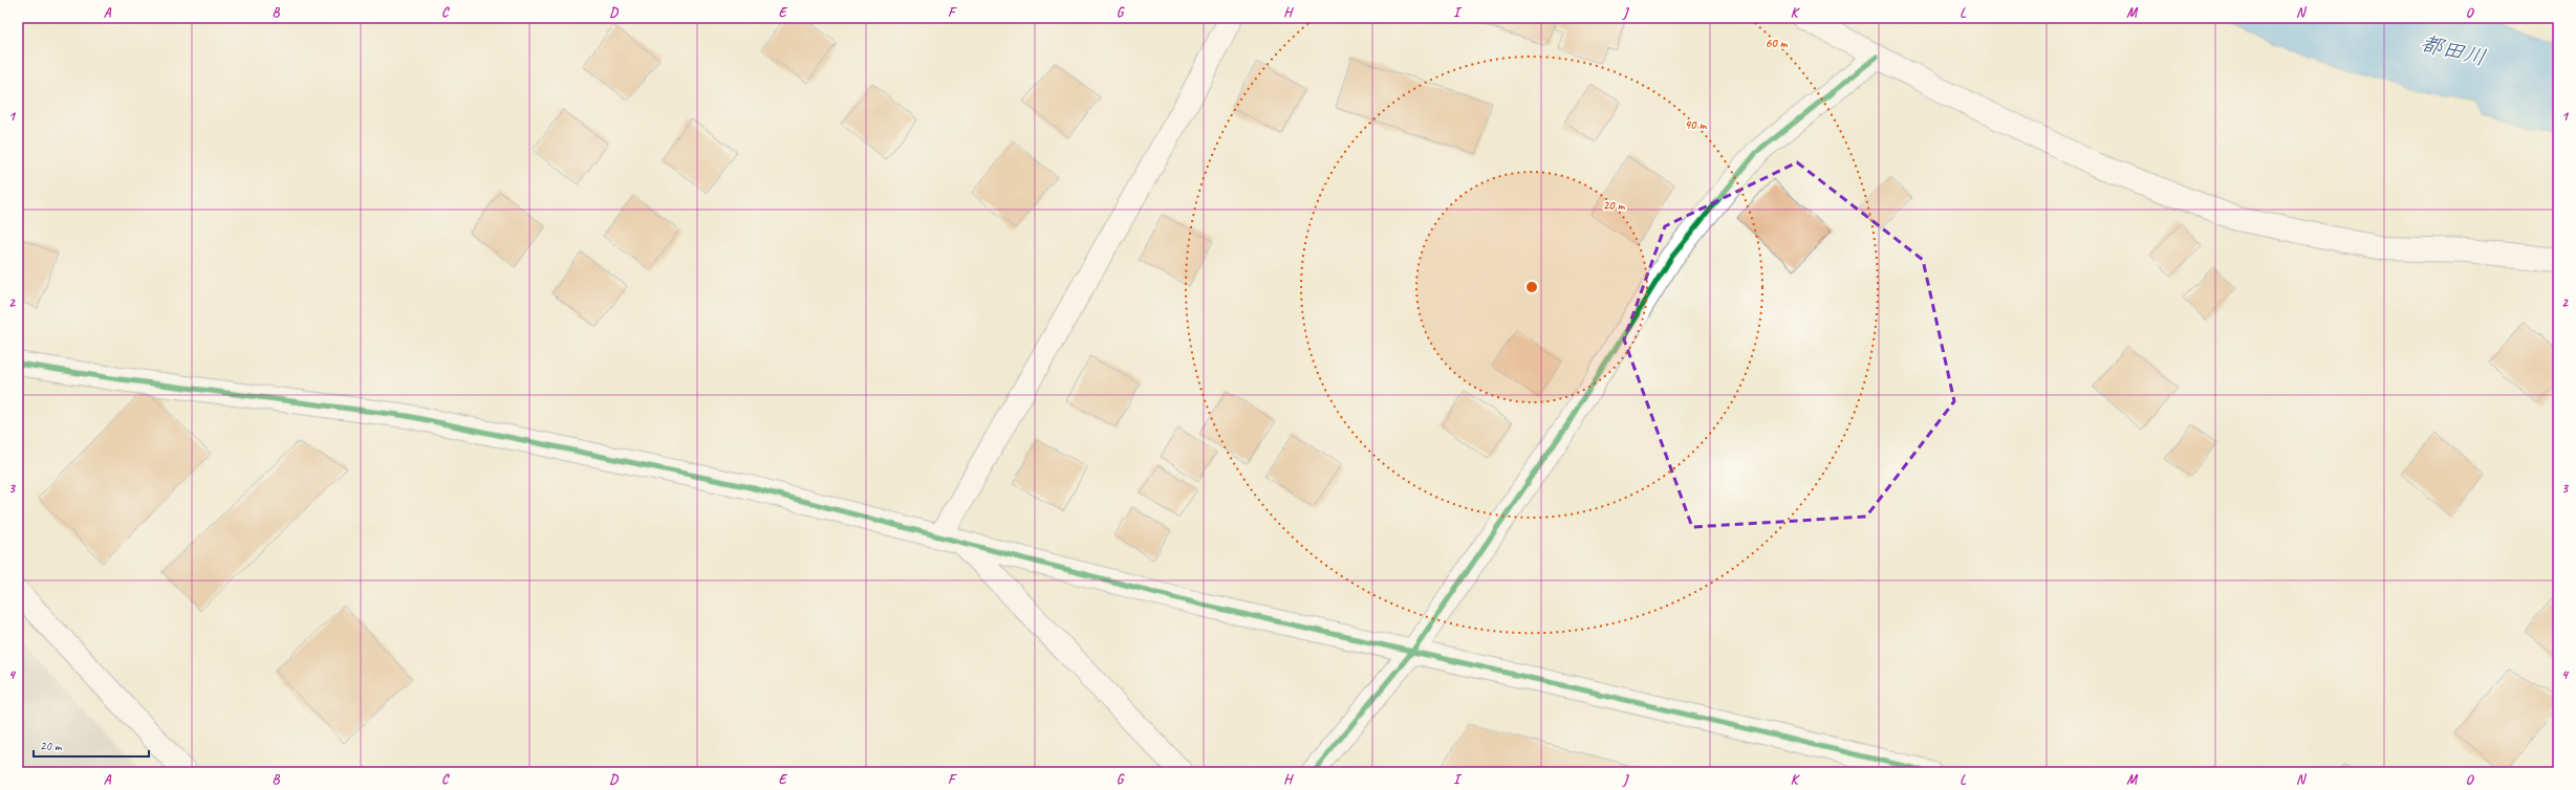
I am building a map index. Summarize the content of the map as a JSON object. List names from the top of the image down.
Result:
{
  "water": ["都田川"],
  "scale_bar": "20 m",
  "grid": {
    "columns": [
      "A",
      "B",
      "C",
      "D",
      "E",
      "F",
      "G",
      "H",
      "I",
      "J",
      "K",
      "L",
      "M",
      "N",
      "O"
    ],
    "rows": [
      "1",
      "2",
      "3",
      "4"
    ]
  },
  "rings": ["60 m", "40 m", "20 m"]
}
